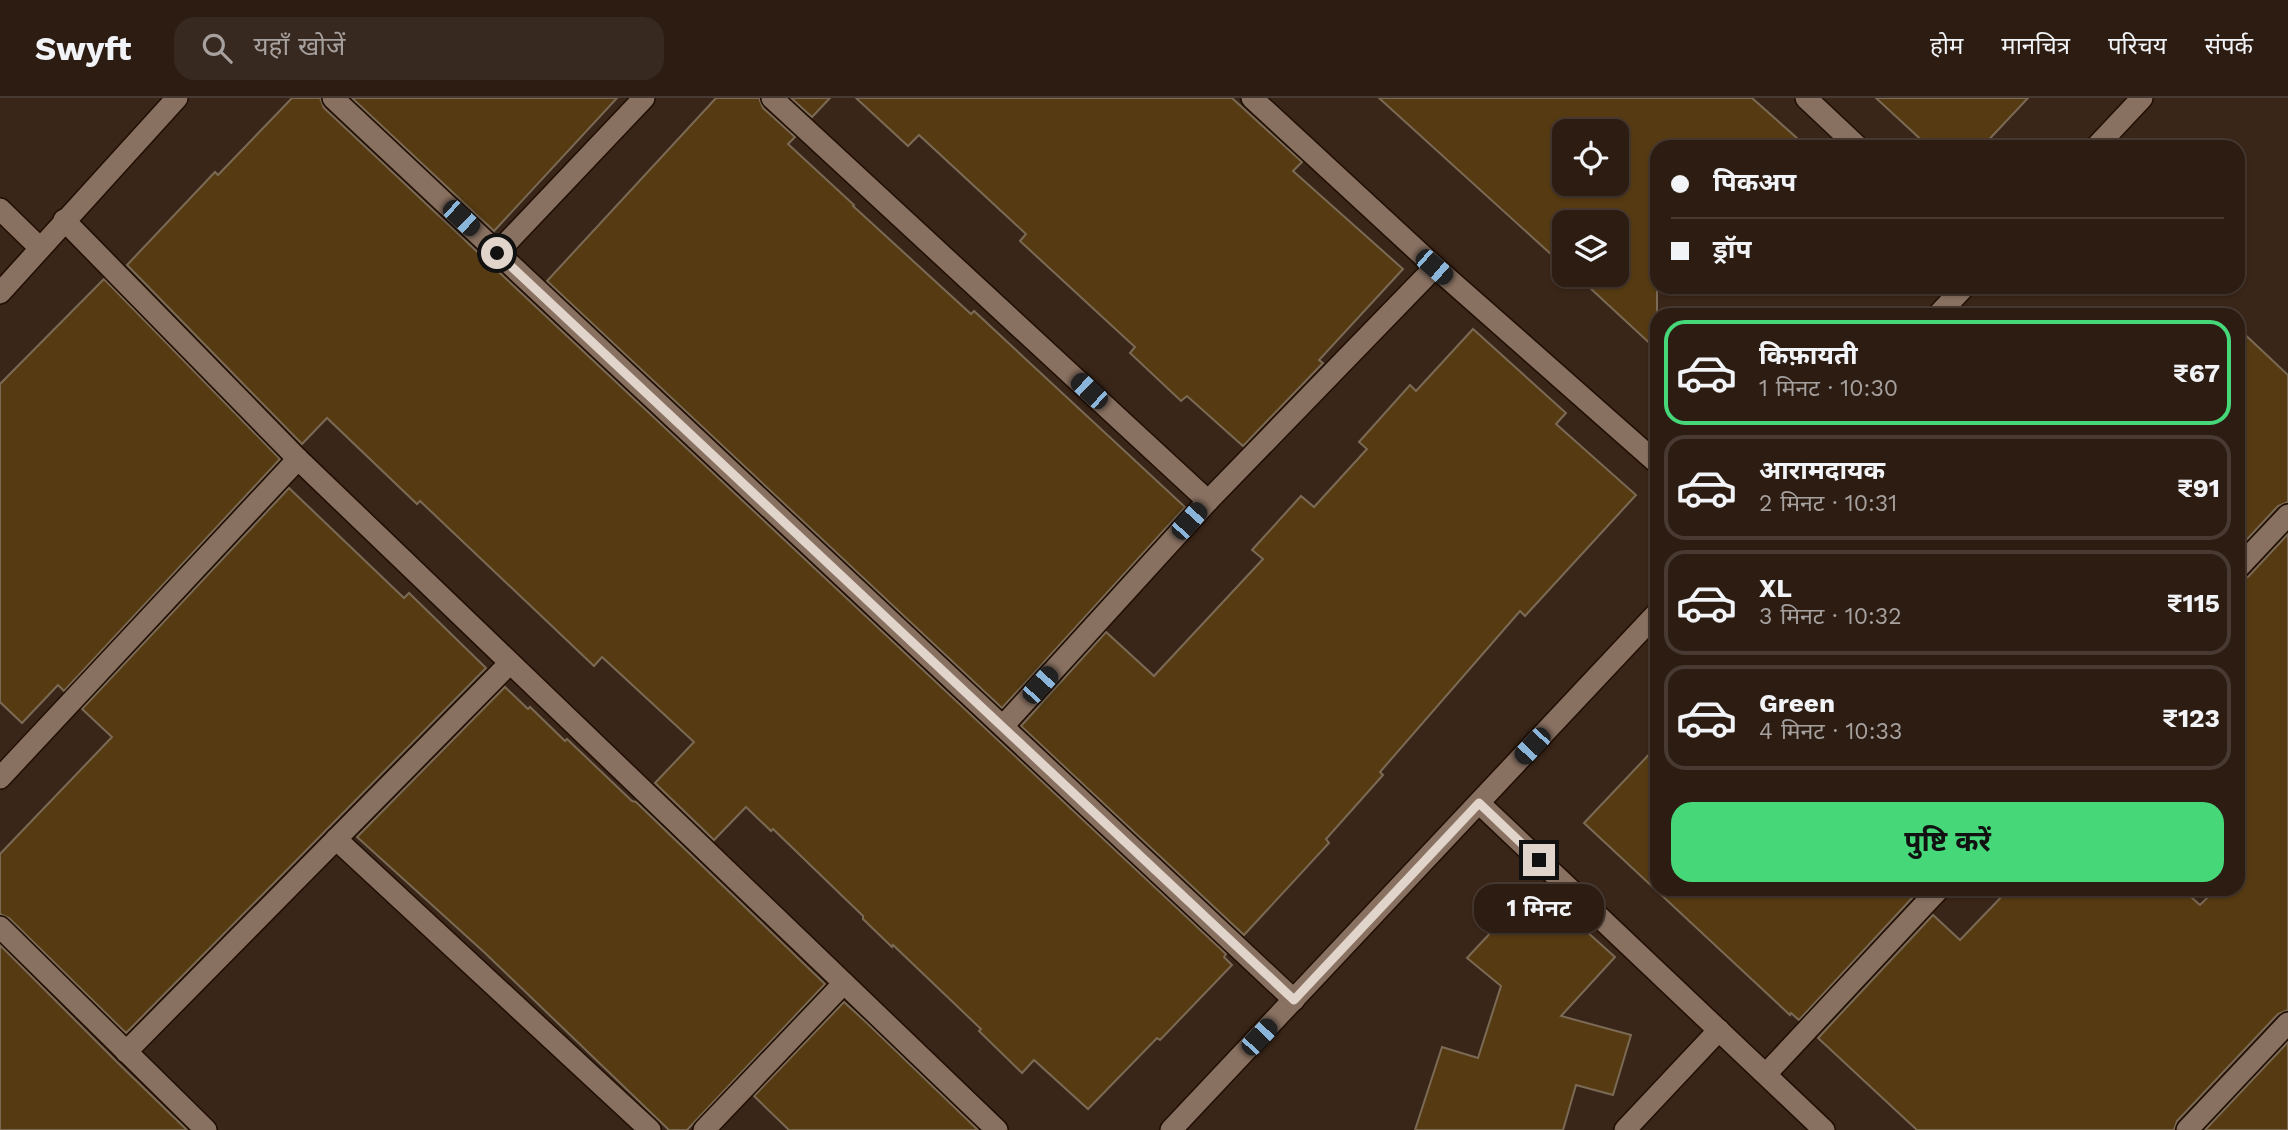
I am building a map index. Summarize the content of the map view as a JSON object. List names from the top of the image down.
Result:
{
  "page": {
    "header": "Swyft",
    "search": "यहाँ खोजें",
    "nav": [
      "होम",
      "मानचित्र",
      "परिचय",
      "संपर्क"
    ],
    "banner": ["पिकअप", "ड्रॉप"],
    "list": [
      {
        "name": "किफ़ायती",
        "note": "1 मिनट · 10:30",
        "value": "₹67"
      },
      {
        "name": "आरामदायक",
        "note": "2 मिनट · 10:31",
        "value": "₹91"
      },
      {
        "name": "XL",
        "note": "3 मिनट · 10:32",
        "value": "₹115"
      },
      {
        "name": "Green",
        "note": "4 मिनट · 10:33",
        "value": "₹123"
      }
    ],
    "buttons": "पुष्टि करें",
    "bubble": "1 मिनट"
  }
}
